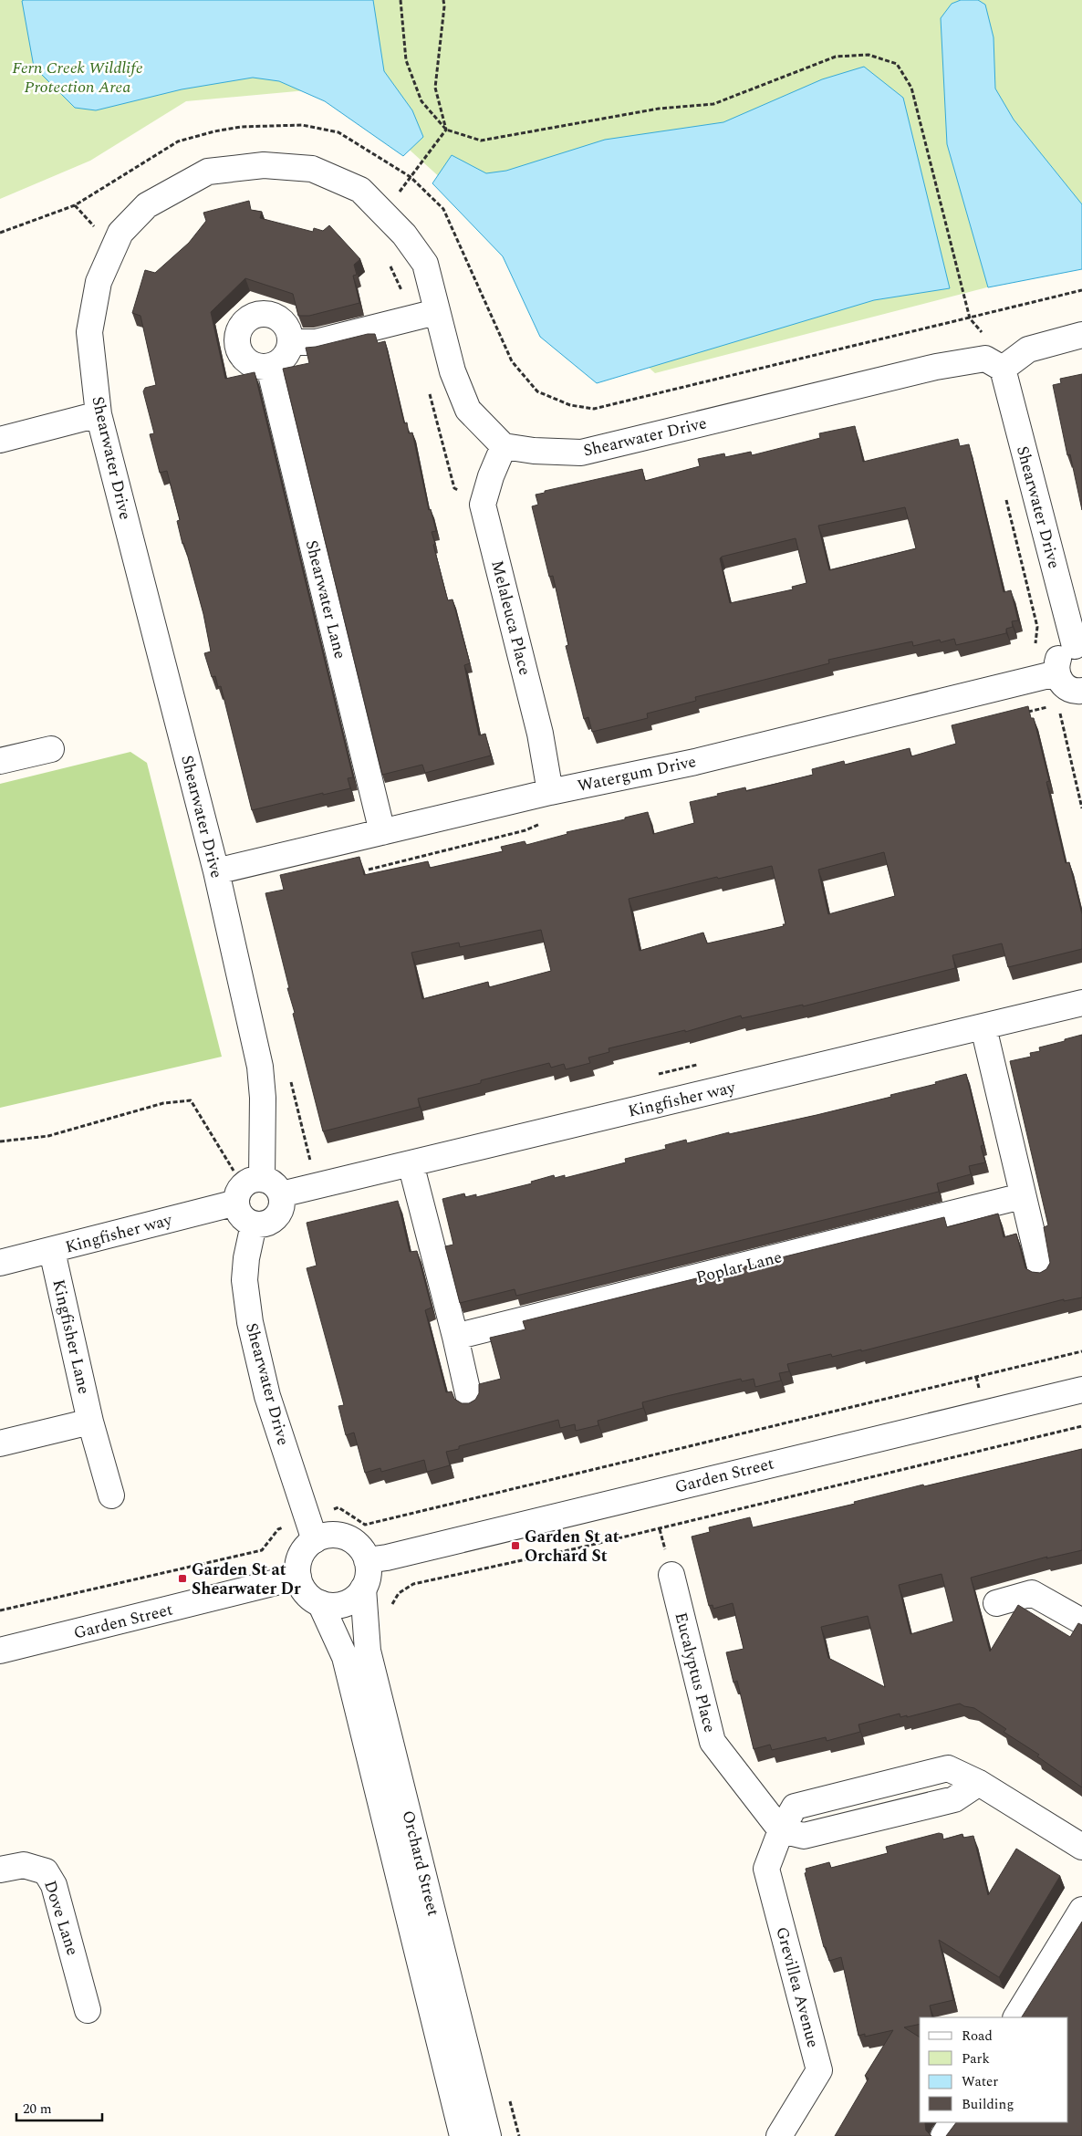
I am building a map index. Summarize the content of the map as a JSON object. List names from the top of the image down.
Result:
{
  "streets": {
    "street": [
      "Shearwater Drive",
      "Shearwater Lane",
      "Melaleuca Place",
      "Watergum Drive",
      "Kingfisher way",
      "Poplar Lane",
      "Kingfisher Lane",
      "Garden Street",
      "Eucalyptus Place",
      "Orchard Street",
      "Dove Lane",
      "Grevillea Avenue"
    ]
  },
  "crossings": [
    ["Shearwater Drive", "Watergum Drive"],
    ["Shearwater Drive", "Kingfisher way"],
    ["Shearwater Drive", "Garden Street"],
    ["Shearwater Drive", "Orchard Street"],
    ["Shearwater Lane", "Watergum Drive"],
    ["Melaleuca Place", "Watergum Drive"],
    ["Kingfisher way", "Kingfisher Lane"],
    ["Garden Street", "Orchard Street"],
    ["Eucalyptus Place", "Grevillea Avenue"]
  ],
  "parks": ["Fern Creek Wildlife Protection Area"],
  "places": {
    "transit": ["Garden St at Orchard St", "Garden St at Shearwater Dr"]
  },
  "legend": [
    "Road",
    "Park",
    "Water",
    "Building"
  ],
  "scale_bar": "20 m"
}
